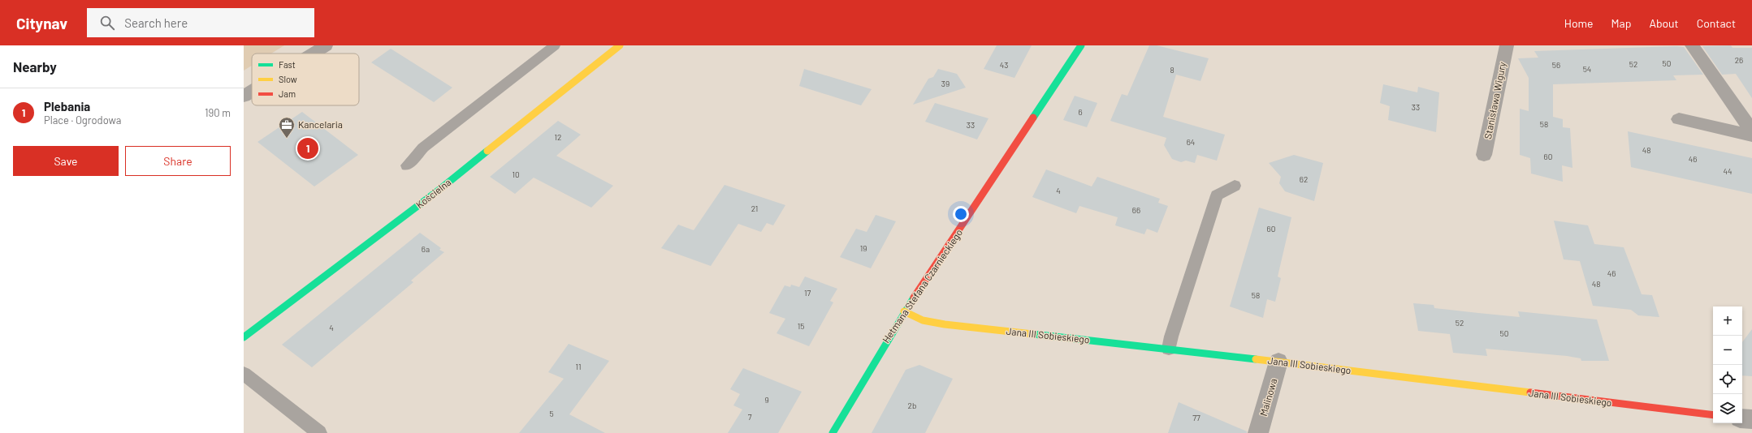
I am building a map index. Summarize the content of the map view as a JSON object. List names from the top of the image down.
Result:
{
  "streets": {
    "street": [
      "Stanisława Wigury",
      "Kościelna",
      "Hetmana Stefana Czarnieckiego",
      "Jana III Sobieskiego",
      "Malinowa"
    ]
  },
  "crossings": [
    ["Hetmana Stefana Czarnieckiego", "Jana III Sobieskiego"],
    ["Jana III Sobieskiego", "Malinowa"]
  ],
  "places": {
    "office": ["Kancelaria"]
  },
  "house_numbers": [
    "26",
    "50",
    "52",
    "43",
    "56",
    "54",
    "8",
    "39",
    "33",
    "6",
    "58",
    "33",
    "12",
    "64",
    "48",
    "60",
    "46",
    "44",
    "10",
    "62",
    "4",
    "21",
    "66",
    "60",
    "19",
    "6a",
    "46",
    "48",
    "17",
    "58",
    "52",
    "15",
    "4",
    "50",
    "11",
    "9",
    "2b",
    "5",
    "7",
    "77"
  ],
  "legend": ["Fast", "Slow", "Jam"],
  "page": {
    "header": "Citynav",
    "search": "Search here",
    "nav": [
      "Home",
      "Map",
      "About",
      "Contact"
    ],
    "heading": "Nearby",
    "list": [
      {
        "mark": "1",
        "name": "Plebania",
        "note": "Place · Ogrodowa",
        "value": "190 m"
      }
    ],
    "buttons": ["Save", "Share"],
    "pins": "1",
    "map_buttons": ["+", "−"]
  }
}
